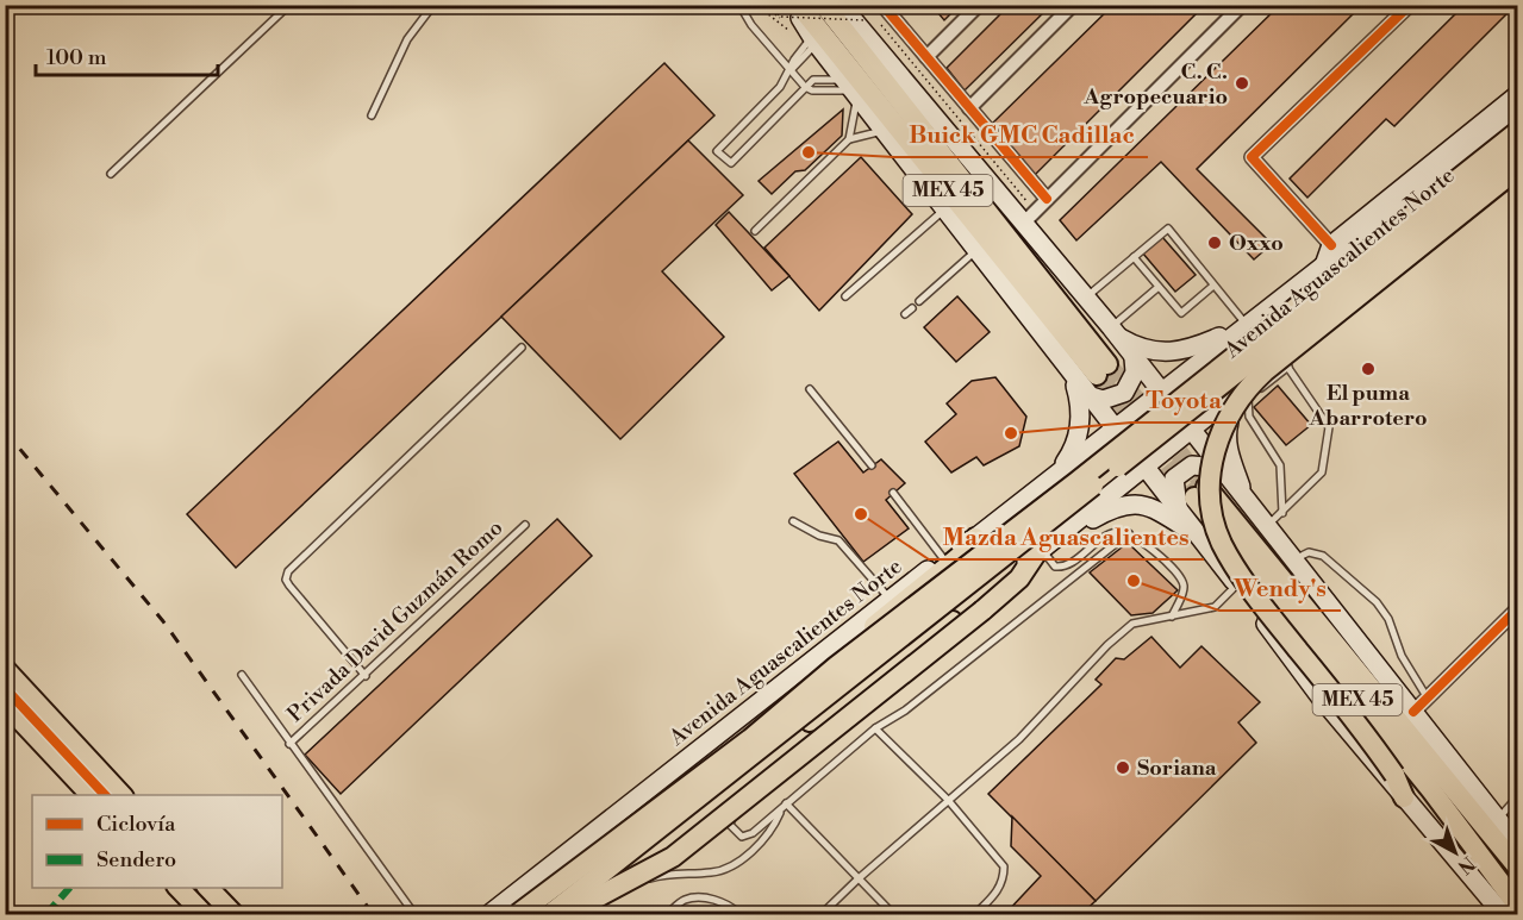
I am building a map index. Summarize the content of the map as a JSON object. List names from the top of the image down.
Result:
{
  "streets": {
    "main road": ["MEX 45", "Avenida Aguascalientes Norte"],
    "lane": ["Privada David Guzmán Romo"]
  },
  "crossings": [
    ["MEX 45", "Avenida Aguascalientes Norte"]
  ],
  "places": [
    "C. C. Agropecuario",
    "Buick GMC Cadillac",
    "Oxxo",
    "El puma Abarrotero",
    "Toyota",
    "Mazda Aguascalientes",
    "Wendy's",
    "Soriana"
  ],
  "legend": ["Ciclovía", "Sendero"],
  "scale_bar": "100 m",
  "north": "bottom right"
}
